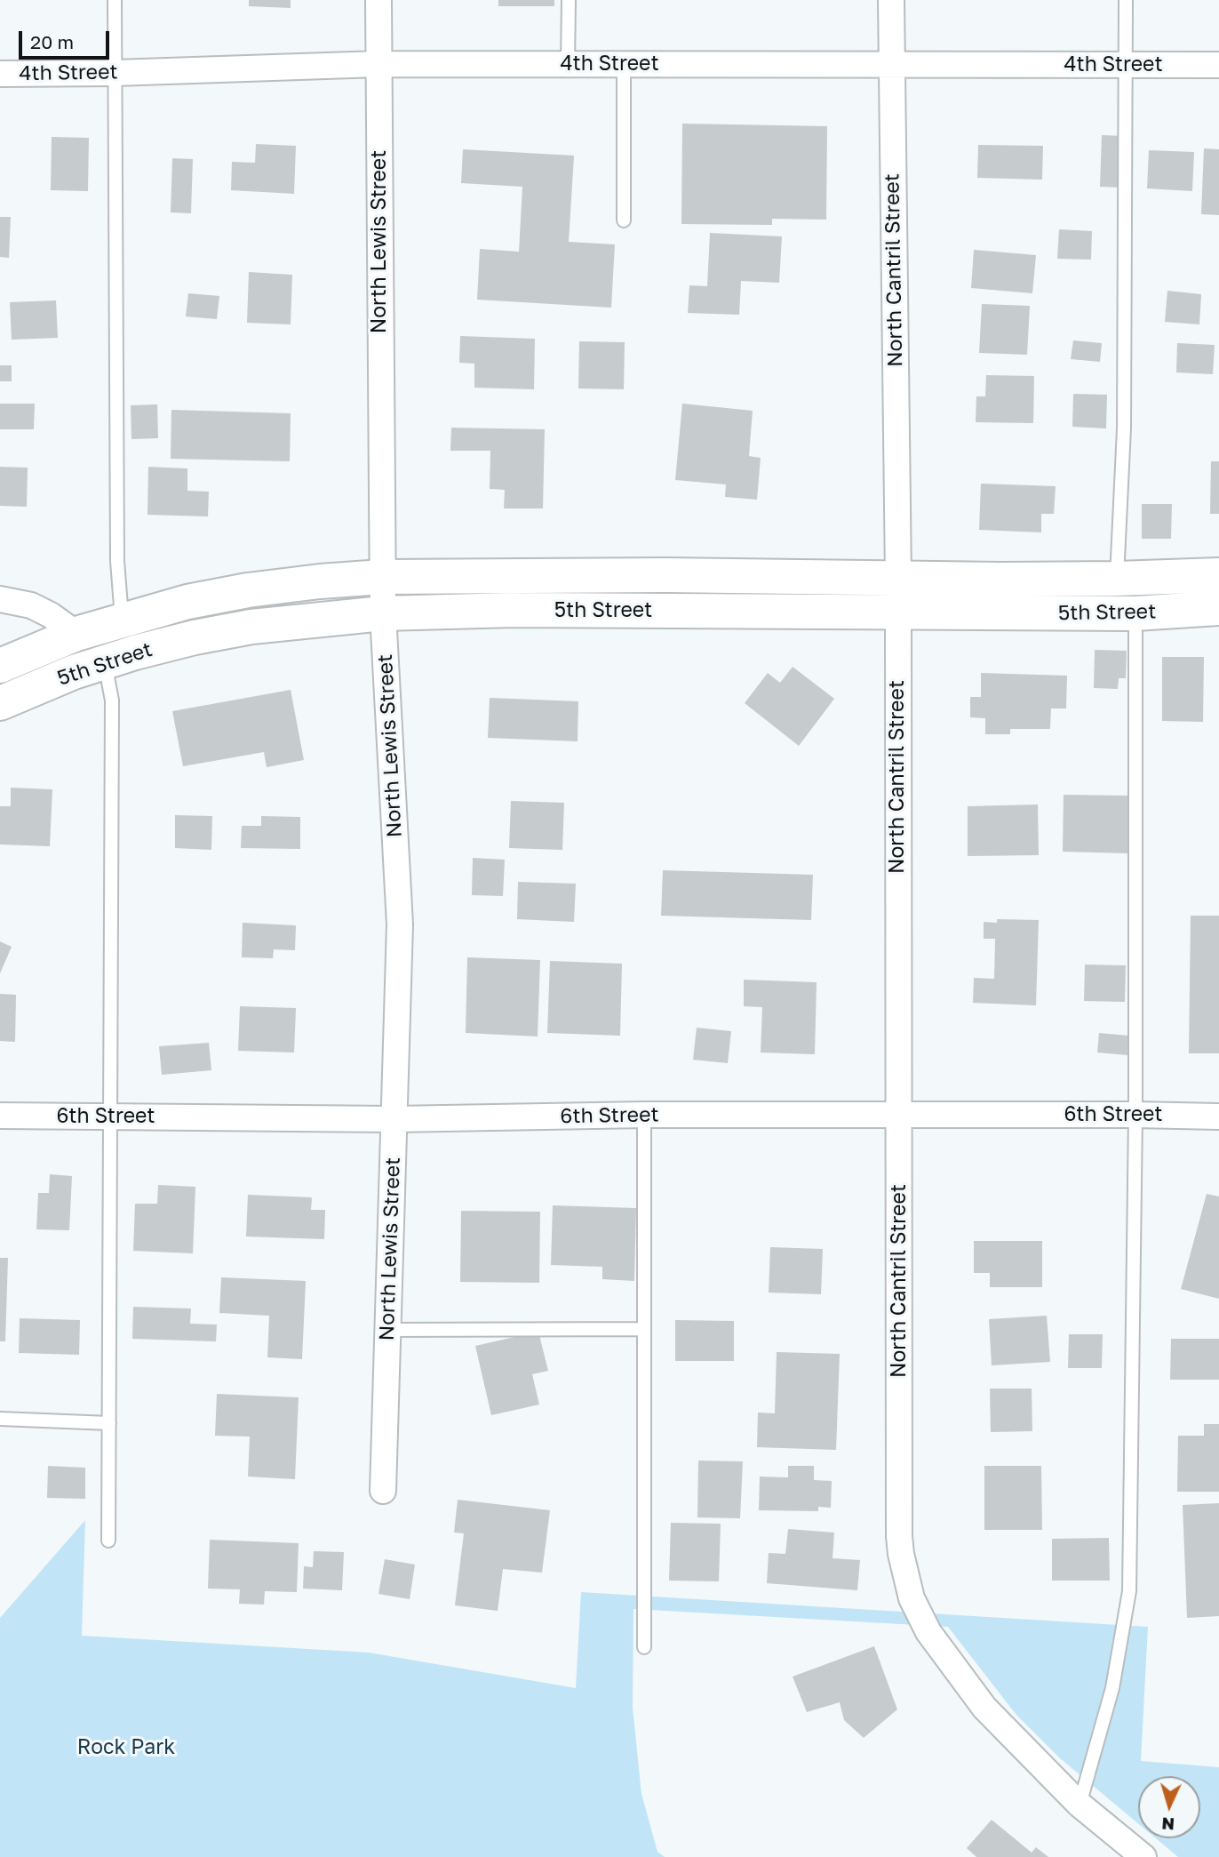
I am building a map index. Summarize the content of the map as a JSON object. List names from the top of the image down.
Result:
{
  "streets": {
    "main road": ["5th Street"],
    "street": [
      "4th Street",
      "North Lewis Street",
      "North Cantril Street",
      "6th Street"
    ]
  },
  "crossings": [
    ["4th Street", "North Lewis Street"],
    ["4th Street", "North Cantril Street"],
    ["North Lewis Street", "5th Street"],
    ["North Lewis Street", "6th Street"],
    ["North Cantril Street", "5th Street"],
    ["North Cantril Street", "6th Street"]
  ],
  "parks": ["Rock Park"],
  "scale_bar": "20 m",
  "north": "bottom"
}
